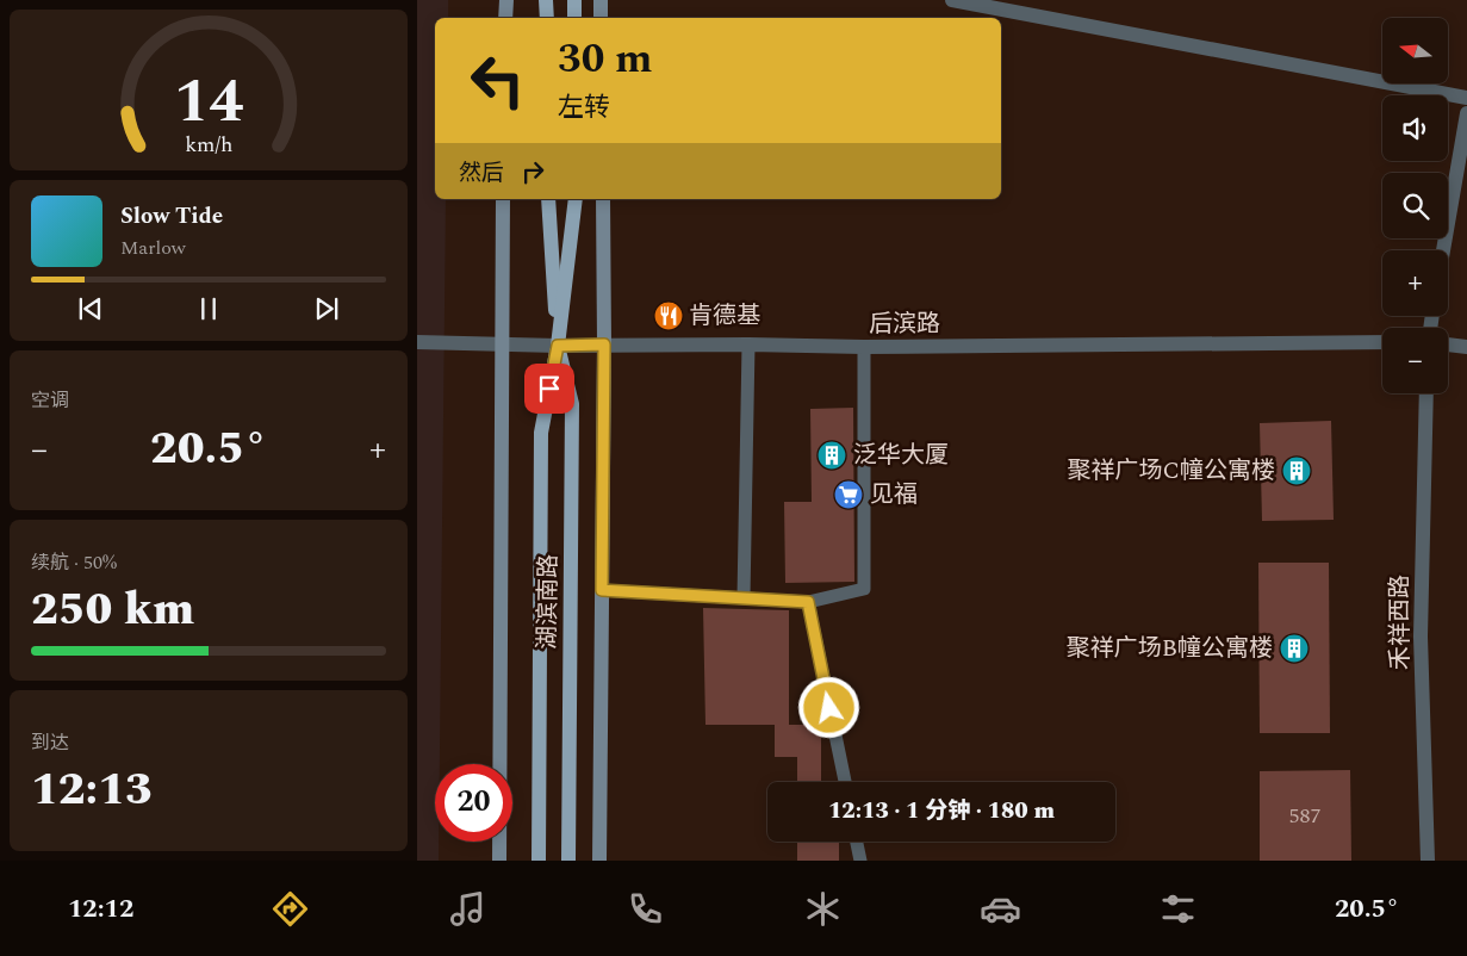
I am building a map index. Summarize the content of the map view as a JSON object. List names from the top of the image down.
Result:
{
  "streets": {
    "main road": ["湖滨南路"],
    "street": ["后滨路", "禾祥西路"]
  },
  "crossings": [
    ["后滨路", "湖滨南路"]
  ],
  "places": {
    "restaurant": ["肯德基"],
    "building": ["泛华大厦", "聚祥广场C幢公寓楼", "聚祥广场B幢公寓楼"],
    "supermarket": ["见福"]
  },
  "house_numbers": ["587"],
  "north": "left",
  "page": {
    "map_buttons": ["+", "−"],
    "turn": ["30 m", "左转"],
    "then": "然后",
    "song": ["Slow Tide", "Marlow"],
    "tile": [
      "空调",
      ["续航 · 50%", "250 km"],
      ["到达", "12:13"]
    ],
    "heat": ["−", "20.5°", "+"],
    "limit": "20",
    "trip": "12:13 · 1 分钟 · 180 m",
    "tabs": ["12:12", "20.5°"],
    "gauge": ["14", "km/h"]
  }
}
